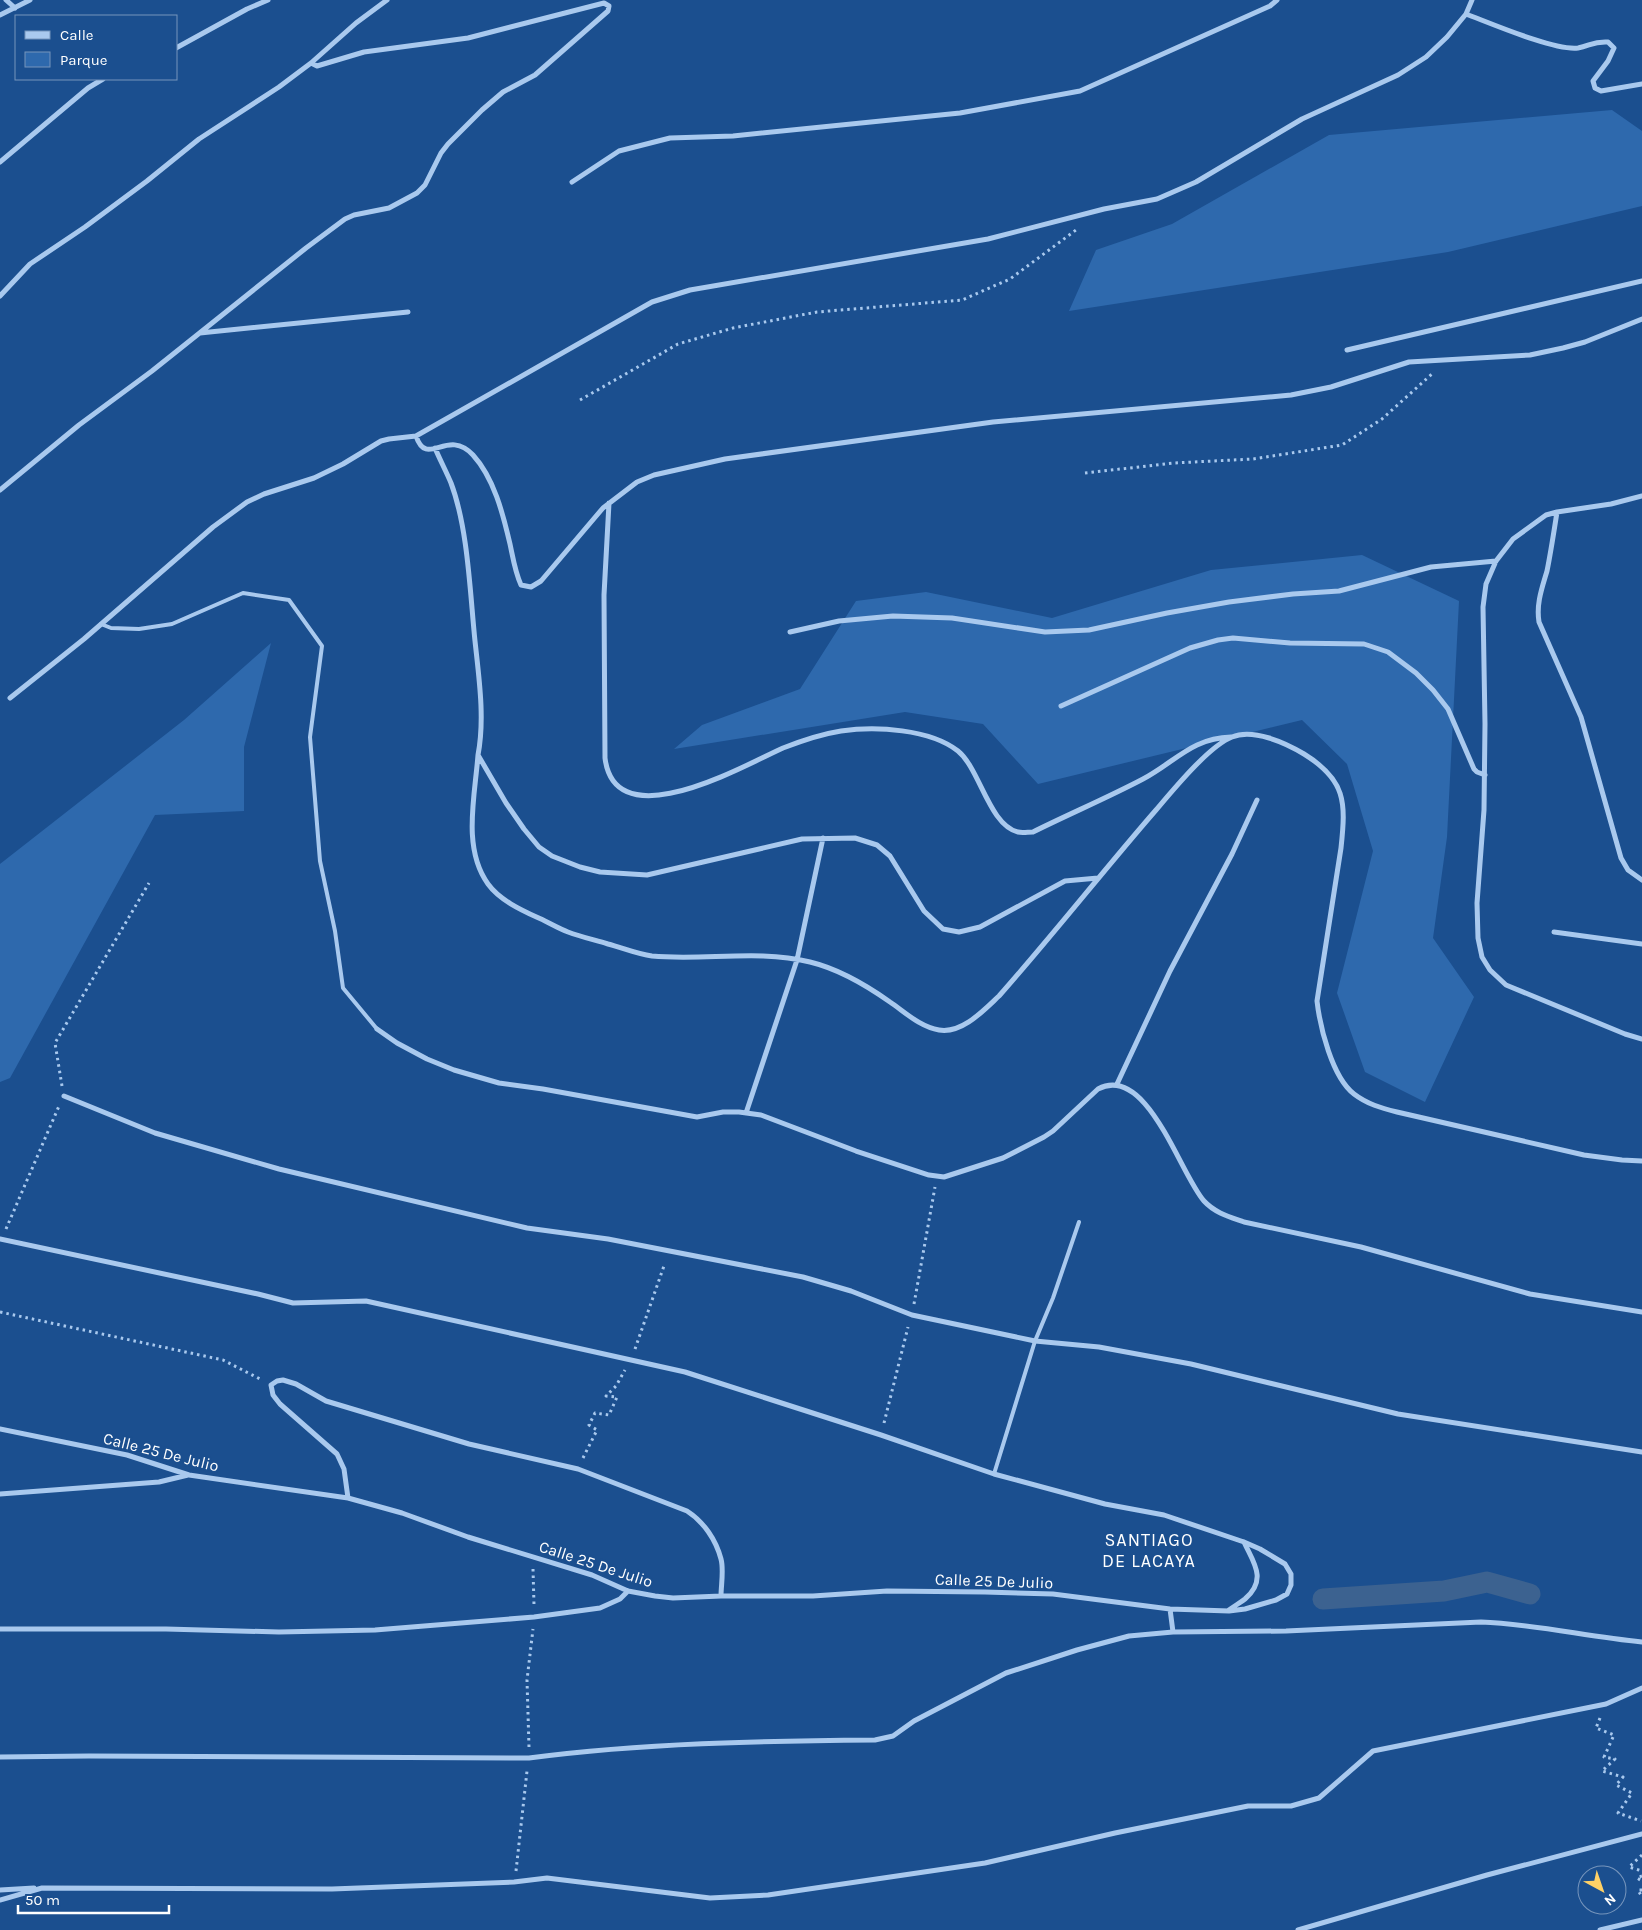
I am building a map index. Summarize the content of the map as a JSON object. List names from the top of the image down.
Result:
{
  "streets": {
    "street": ["Calle 25 De Julio"]
  },
  "districts": ["SANTIAGO DE LACAYA"],
  "legend": ["Calle", "Parque"],
  "scale_bar": "50 m",
  "north": "bottom right"
}
